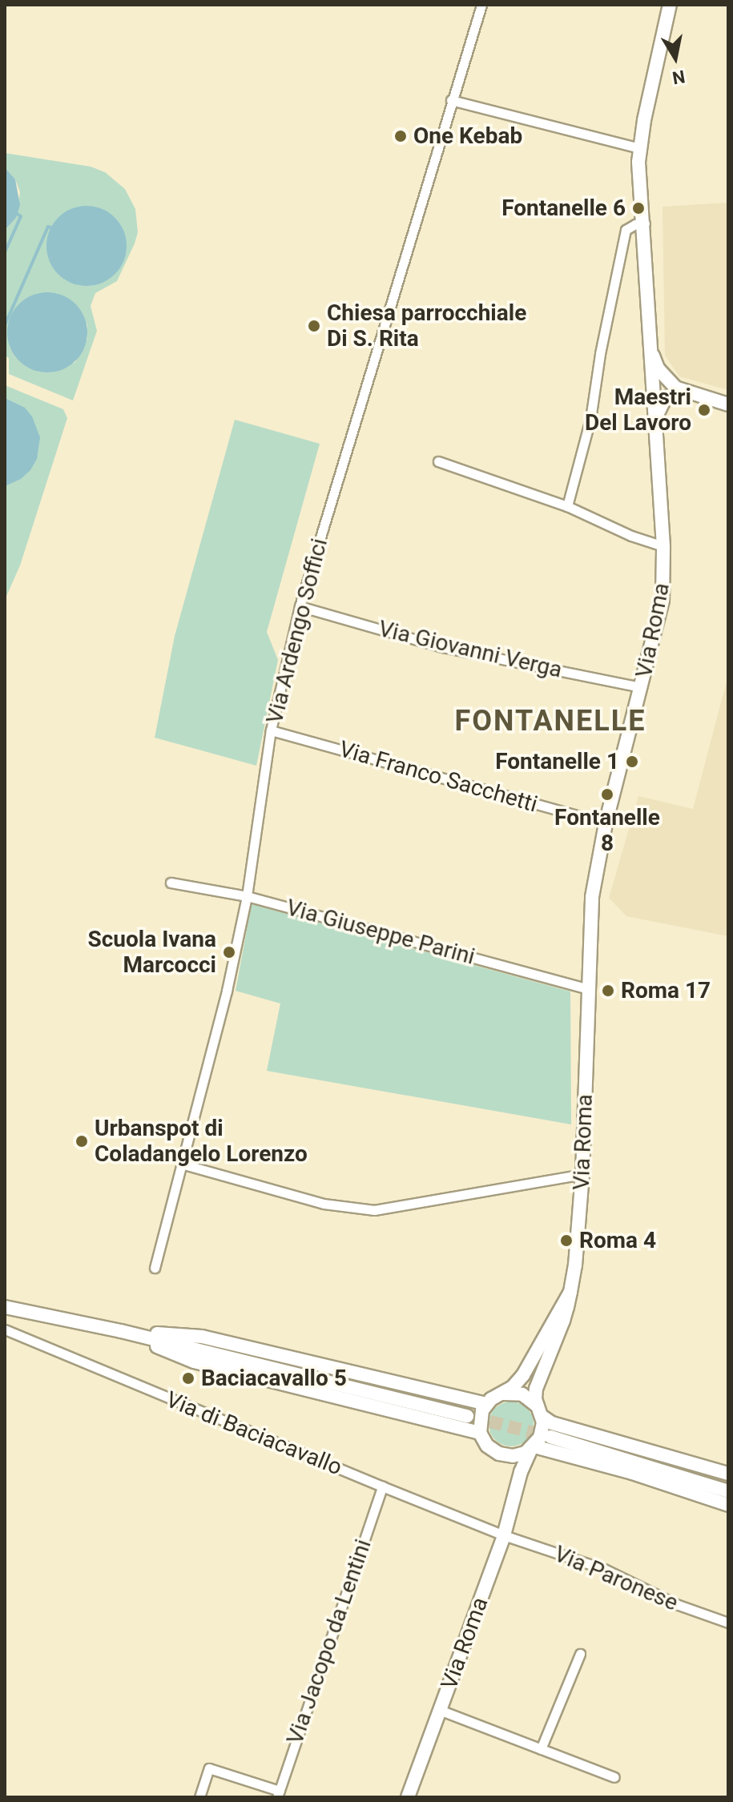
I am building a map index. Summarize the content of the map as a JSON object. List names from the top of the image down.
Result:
{
  "streets": {
    "main road": ["Via Roma"],
    "street": [
      "Via Ardengo Soffici",
      "Via Giovanni Verga",
      "Via Franco Sacchetti",
      "Via Giuseppe Parini",
      "Via di Baciacavallo",
      "Via Paronese",
      "Via Jacopo da Lentini"
    ]
  },
  "crossings": [
    ["Via Roma", "Via Giovanni Verga"],
    ["Via Roma", "Via Franco Sacchetti"],
    ["Via Roma", "Via Giuseppe Parini"],
    ["Via Roma", "Via di Baciacavallo"],
    ["Via Roma", "Via Paronese"],
    ["Via Ardengo Soffici", "Via Giovanni Verga"],
    ["Via Ardengo Soffici", "Via Franco Sacchetti"],
    ["Via Ardengo Soffici", "Via Giuseppe Parini"],
    ["Via di Baciacavallo", "Via Paronese"],
    ["Via di Baciacavallo", "Via Jacopo da Lentini"]
  ],
  "districts": ["FONTANELLE"],
  "places": [
    "One Kebab",
    "Fontanelle 6",
    "Chiesa parrocchiale Di S. Rita",
    "Maestri Del Lavoro",
    "Fontanelle 1",
    "Fontanelle 8",
    "Scuola Ivana Marcocci",
    "Roma 17",
    "Urbanspot di Coladangelo Lorenzo",
    "Roma 4",
    "Baciacavallo 5"
  ],
  "north": "bottom"
}
